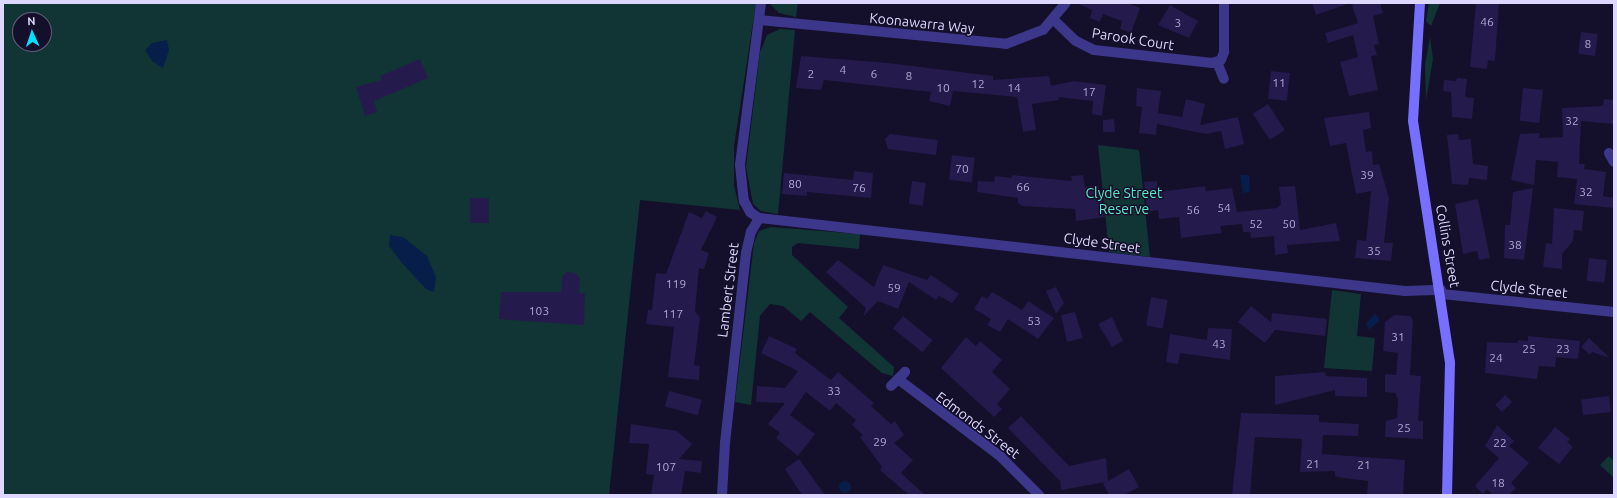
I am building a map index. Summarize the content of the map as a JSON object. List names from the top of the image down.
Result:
{
  "streets": {
    "street": [
      "Koonawarra Way",
      "Parook Court",
      "Clyde Street",
      "Collins Street",
      "Lambert Street",
      "Edmonds Street"
    ]
  },
  "crossings": [
    ["Koonawarra Way", "Parook Court"],
    ["Clyde Street", "Collins Street"],
    ["Clyde Street", "Lambert Street"]
  ],
  "parks": ["Clyde Street Reserve"],
  "house_numbers": [
    "46",
    "3",
    "8",
    "4",
    "2",
    "6",
    "8",
    "11",
    "12",
    "10",
    "14",
    "17",
    "32",
    "70",
    "39",
    "80",
    "66",
    "76",
    "32",
    "54",
    "56",
    "52",
    "50",
    "38",
    "35",
    "119",
    "59",
    "103",
    "117",
    "53",
    "31",
    "43",
    "25",
    "23",
    "24",
    "33",
    "25",
    "29",
    "22",
    "21",
    "21",
    "107",
    "18"
  ],
  "north": "top"
}
